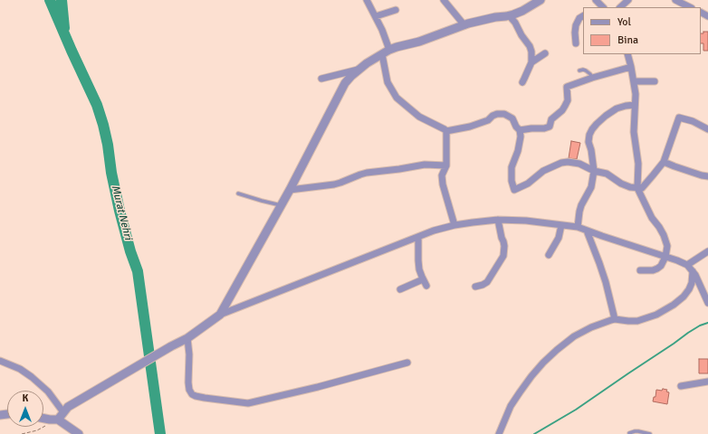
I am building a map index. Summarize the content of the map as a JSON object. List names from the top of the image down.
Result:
{
  "water": ["Murat Nehri"],
  "legend": ["Yol", "Bina"],
  "north": "top"
}
